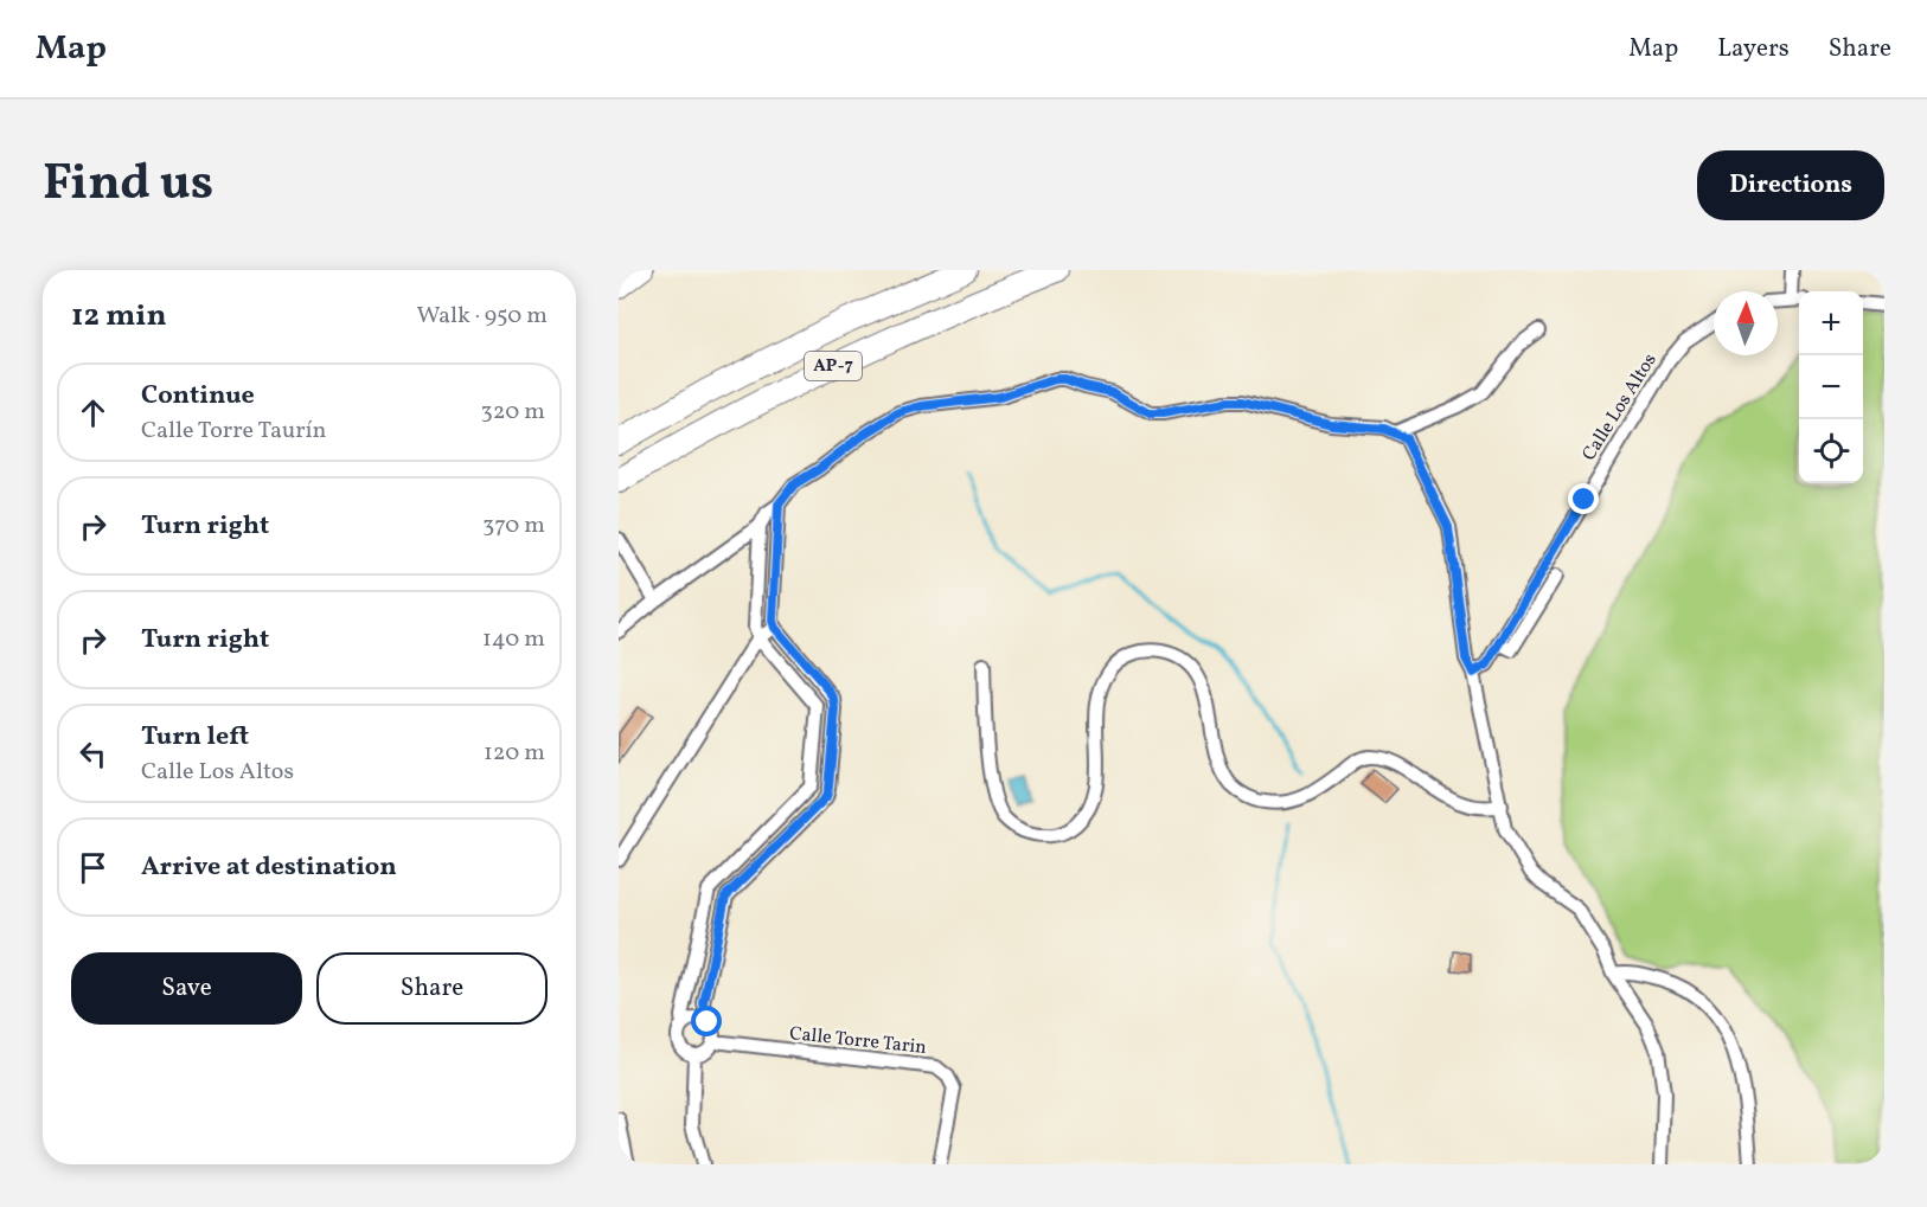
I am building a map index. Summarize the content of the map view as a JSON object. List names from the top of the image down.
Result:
{
  "streets": {
    "highway": ["AP-7"],
    "street": ["Calle Los Altos", "Calle Torre Tarin"]
  },
  "north": "top",
  "page": {
    "header": "Map",
    "nav": ["Map", "Layers", "Share"],
    "title": "Find us",
    "buttons": [
      "Directions",
      ["Save", "Share"]
    ],
    "heading": ["12 min", "Walk · 950 m"],
    "map_buttons": ["+", "−"],
    "list": [
      ["Continue", "Calle Torre Taurín", "320 m"],
      ["Turn right", "370 m"],
      ["Turn right", "140 m"],
      ["Turn left", "Calle Los Altos", "120 m"],
      "Arrive at destination"
    ]
  }
}
